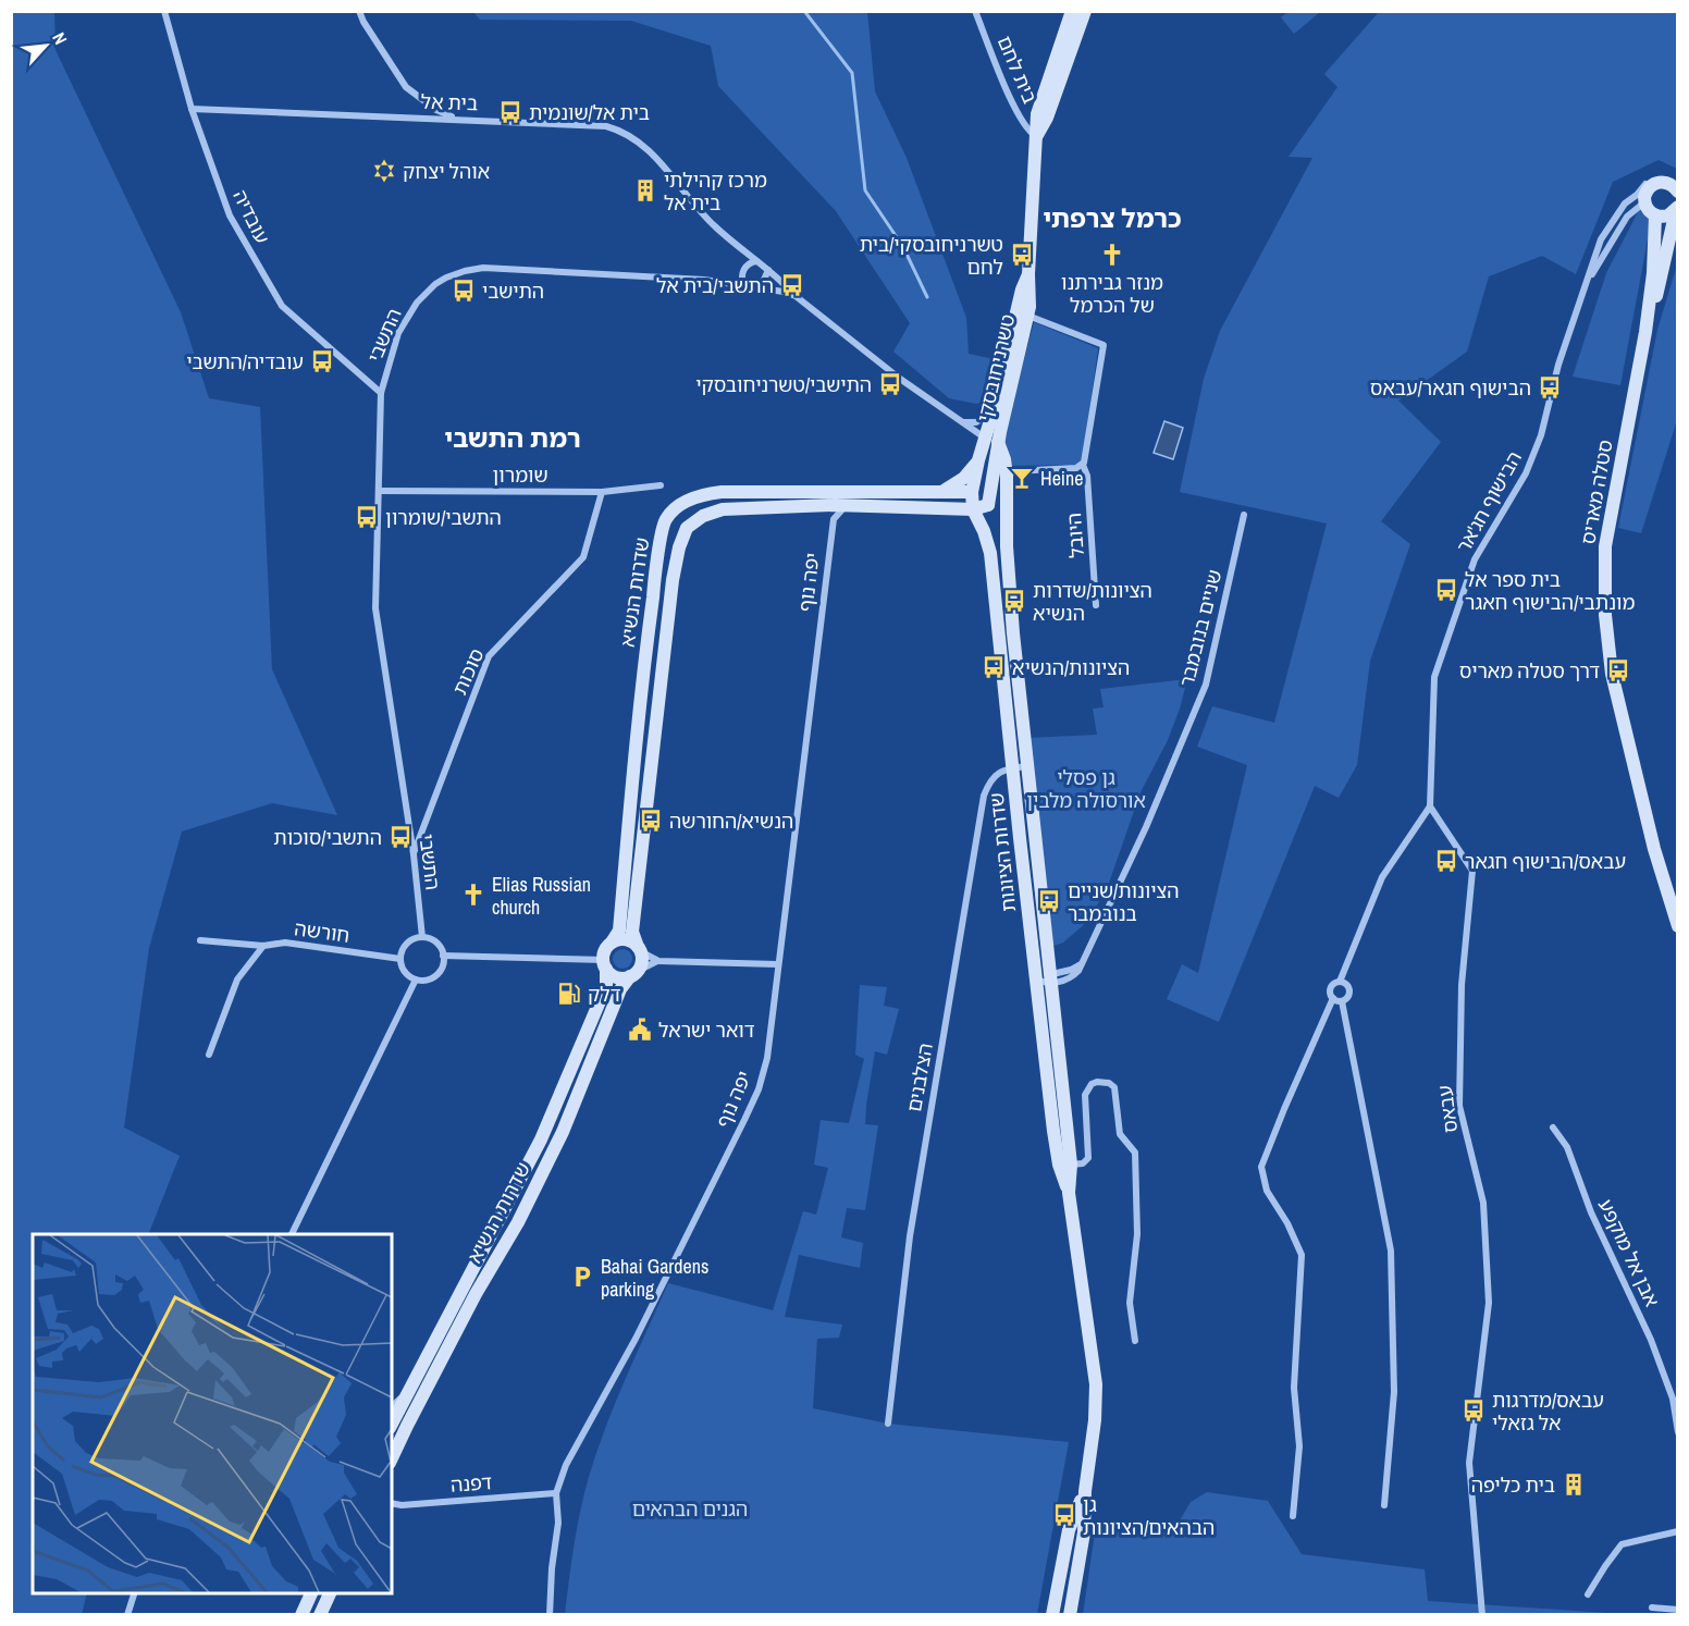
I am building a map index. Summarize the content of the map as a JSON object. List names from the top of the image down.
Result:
{
  "streets": {
    "street": [
      "בית לחם",
      "בית אל",
      "עובדיה",
      "התשבי",
      "טשרניחובסקי",
      "שומרון",
      "סטלה מאריס",
      "הבישוף חג'אר",
      "היובל",
      "יפה נוף",
      "שדרות הנשיא",
      "שניים בנובמבר",
      "סוכות",
      "שדרות הציונות",
      "חורשה",
      "הצלבנים",
      "עבאס",
      "אבן אל מוקפע",
      "דפנה"
    ]
  },
  "crossings": [
    ["בית לחם", "טשרניחובסקי"],
    ["בית אל", "עובדיה"],
    ["בית אל", "התשבי"],
    ["עובדיה", "התשבי"],
    ["התשבי", "טשרניחובסקי"],
    ["התשבי", "שומרון"],
    ["התשבי", "סוכות"],
    ["התשבי", "חורשה"],
    ["טשרניחובסקי", "שדרות הנשיא"],
    ["טשרניחובסקי", "שדרות הציונות"],
    ["שומרון", "סוכות"],
    ["הבישוף חג'אר", "עבאס"],
    ["יפה נוף", "דפנה"],
    ["שדרות הנשיא", "שדרות הציונות"],
    ["שניים בנובמבר", "שדרות הציונות"],
    ["שדרות הציונות", "הצלבנים"]
  ],
  "districts": ["כרמל צרפתי", "רמת התשבי"],
  "parks": ["גן פסלי אורסולה מלבין", "הגנים הבהאים"],
  "places": {
    "bus stop": [
      "בית אל/שונמית",
      "טשרניחובסקי/בית לחם",
      "התשבי/בית אל",
      "התישבי",
      "עובדיה/התשבי",
      "התישבי/טשרניחובסקי",
      "הבישוף חגאר/עבאס",
      "התשבי/שומרון",
      "בית ספר אל מונתבי/הבישוף חאגר",
      "הציונות/שדרות הנשיא",
      "הציונות/הנשיא",
      "דרך סטלה מאריס",
      "הנשיא/החורשה",
      "התשבי/סוכות",
      "עבאס/הבישוף חגאר",
      "הציונות/שניים בנובמבר",
      "עבאס/מדרגות אל גזאלי",
      "גן הבהאים/הציונות"
    ],
    "synagogue": ["אוהל יצחק"],
    "building": ["מרכז קהילתי בית אל", "בית כליפה"],
    "church": ["מנזר גבירתנו של הכרמל", "Elias Russian church"],
    "bar": ["Heine"],
    "fuel station": ["דלק"],
    "public building": ["דואר ישראל"],
    "parking": ["Bahai Gardens parking"]
  },
  "north": "top right"
}
